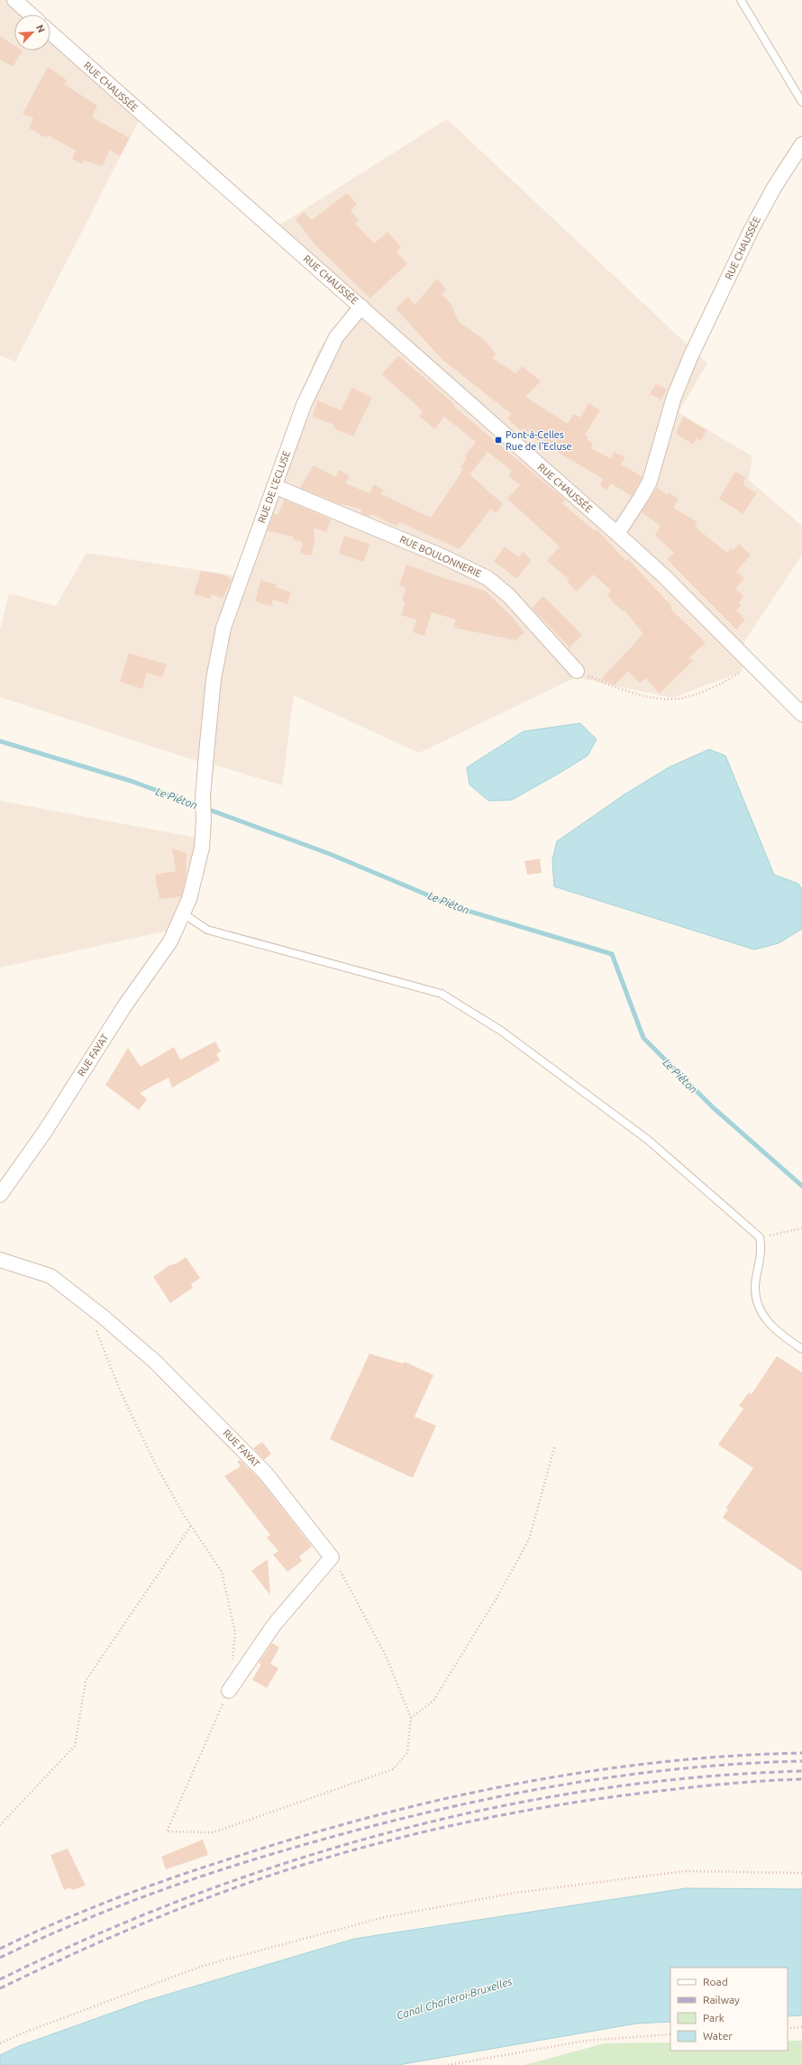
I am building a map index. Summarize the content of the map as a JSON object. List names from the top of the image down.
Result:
{
  "streets": {
    "street": [
      "RUE CHAUSSÉE",
      "RUE DE L'ECLUSE",
      "RUE BOULONNERIE",
      "RUE FAYAT"
    ]
  },
  "crossings": [
    ["RUE CHAUSSÉE", "RUE DE L'ECLUSE"],
    ["RUE DE L'ECLUSE", "RUE BOULONNERIE"],
    ["RUE DE L'ECLUSE", "RUE FAYAT"]
  ],
  "water": ["Le Piéton", "Canal Charleroi-Bruxelles"],
  "places": {
    "transit": ["Pont-à-Celles Rue de l'Ecluse"]
  },
  "legend": [
    "Road",
    "Railway",
    "Park",
    "Water"
  ],
  "north": "top right"
}
